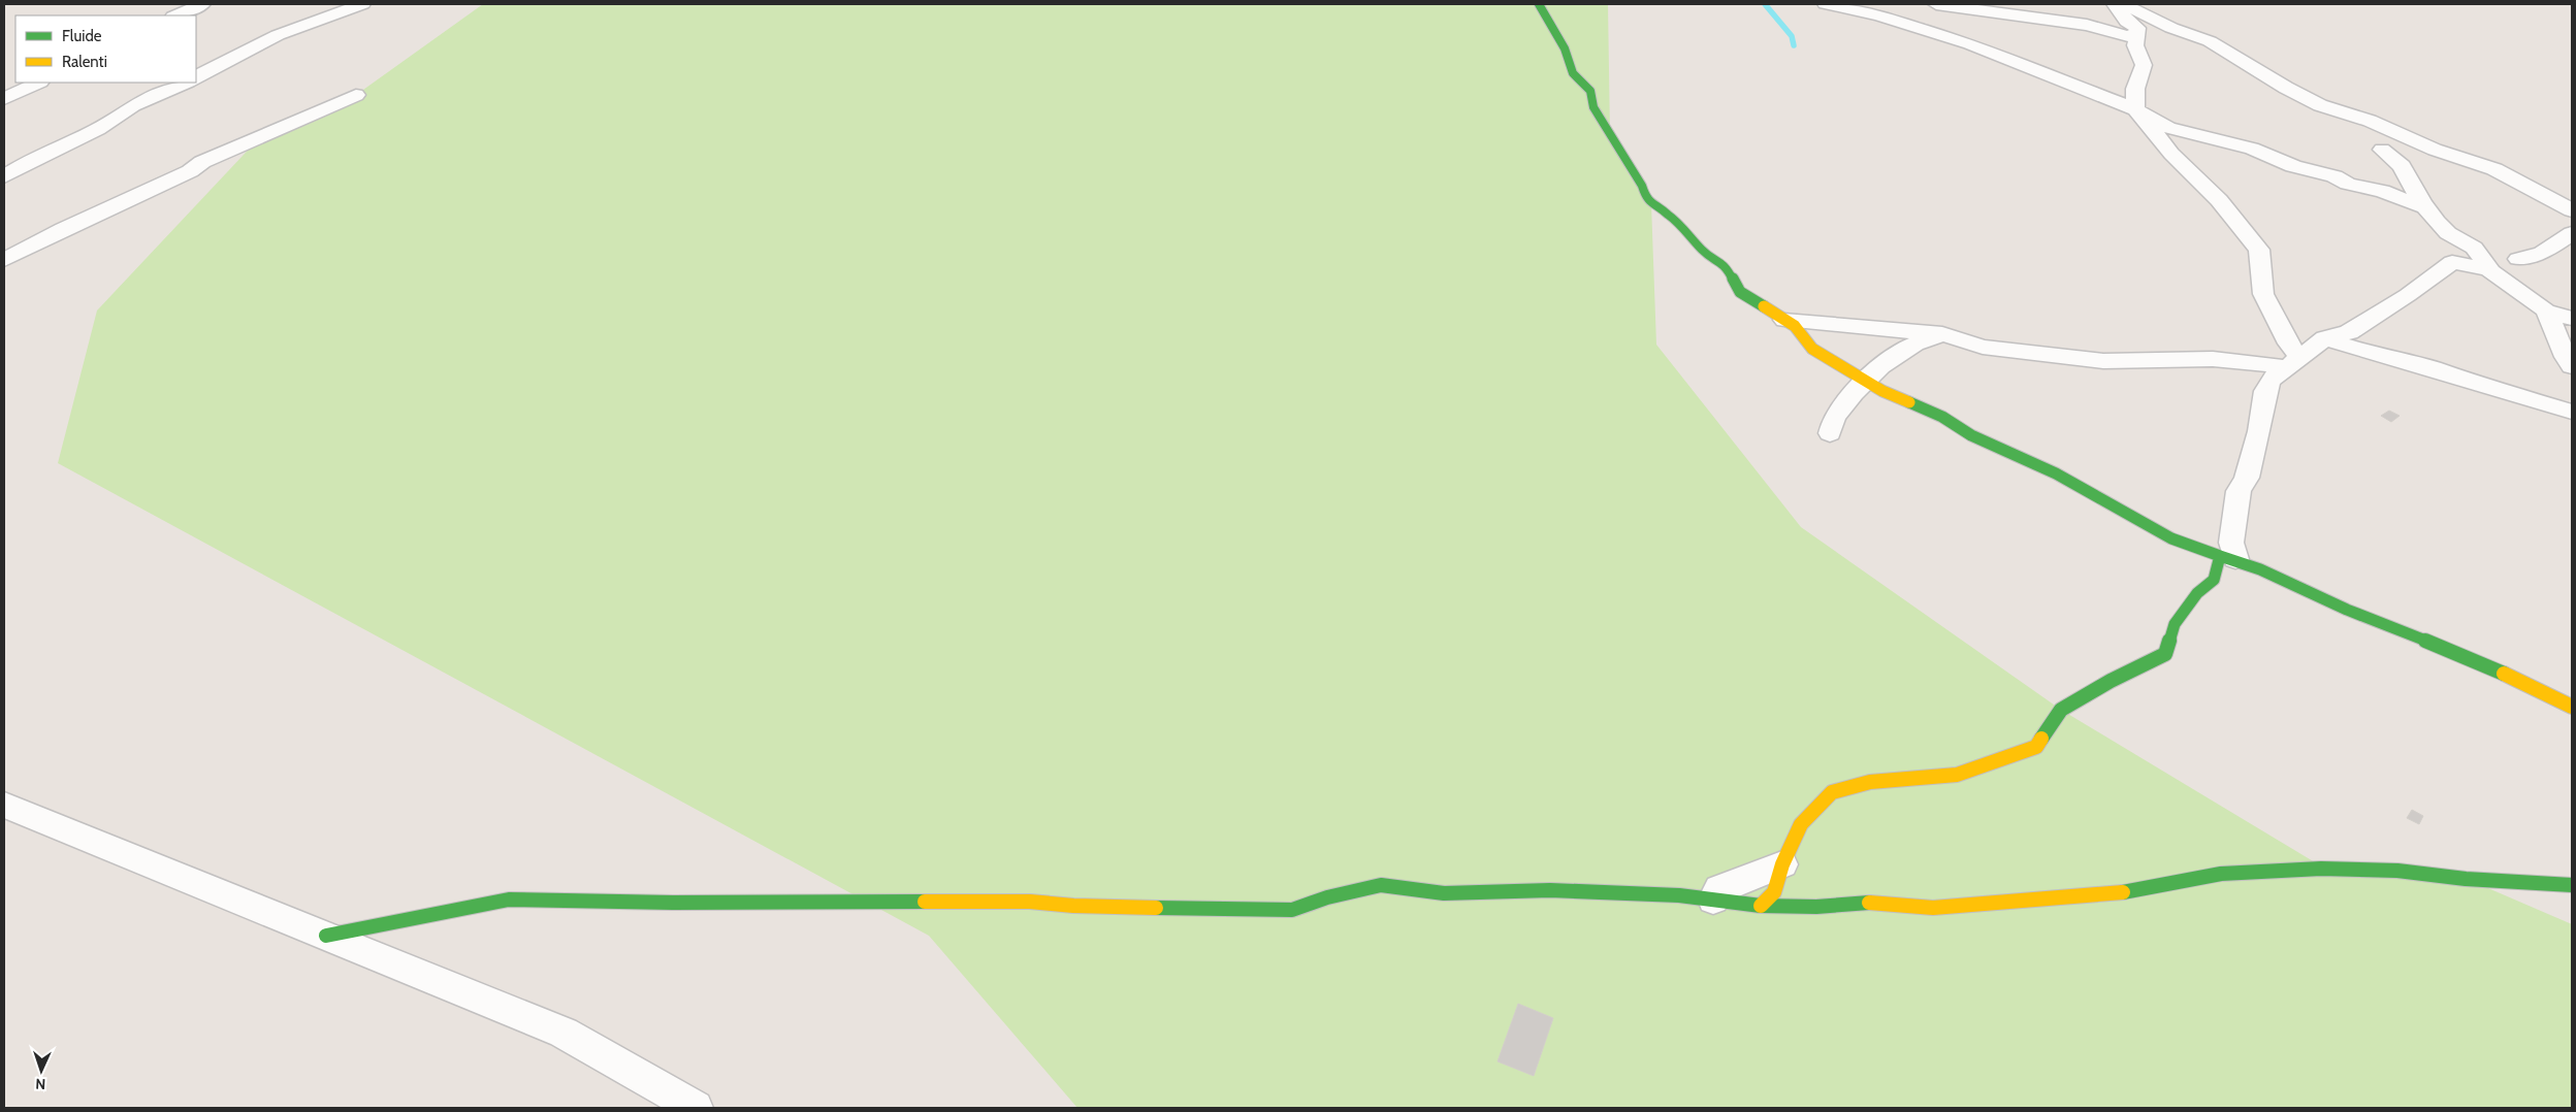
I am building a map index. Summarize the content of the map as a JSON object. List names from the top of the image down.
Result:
{
  "legend": ["Fluide", "Ralenti"],
  "north": "bottom"
}
